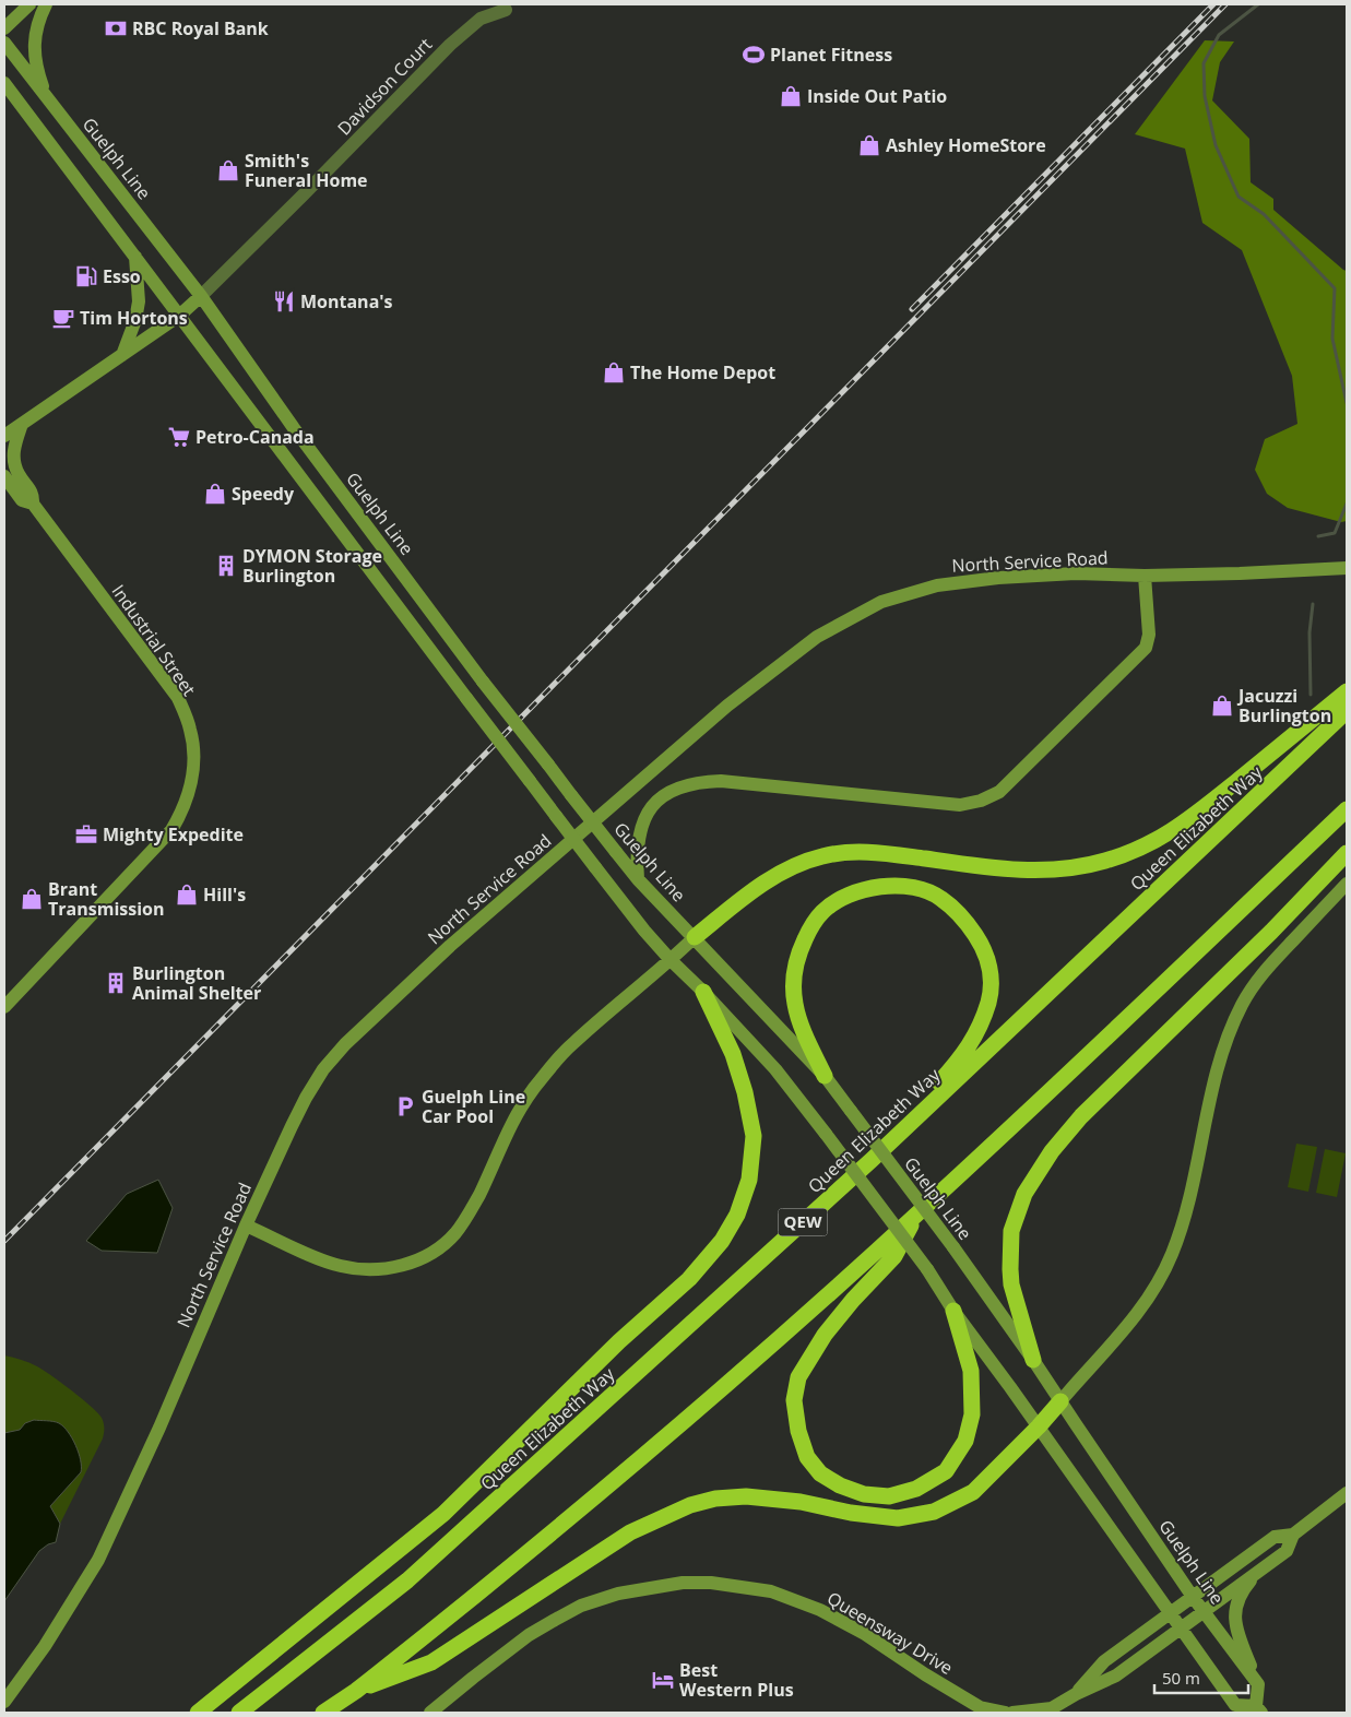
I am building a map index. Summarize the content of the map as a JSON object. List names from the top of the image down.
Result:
{
  "streets": {
    "highway": ["Queen Elizabeth Way", "QEW"],
    "main road": [
      "Davidson Court",
      "Guelph Line",
      "North Service Road",
      "Industrial Street",
      "Queensway Drive"
    ]
  },
  "crossings": [
    ["Davidson Court", "Guelph Line"],
    ["Davidson Court", "Industrial Street"]
  ],
  "places": {
    "bank": ["RBC Royal Bank"],
    "sports": ["Planet Fitness"],
    "shop": [
      "Inside Out Patio",
      "Ashley HomeStore",
      "Smith's Funeral Home",
      "The Home Depot",
      "Speedy",
      "Jacuzzi Burlington",
      "Hill's",
      "Brant Transmission"
    ],
    "fuel station": ["Esso"],
    "restaurant": ["Montana's"],
    "cafe": ["Tim Hortons"],
    "supermarket": ["Petro-Canada"],
    "building": ["DYMON Storage Burlington", "Burlington Animal Shelter"],
    "office": ["Mighty Expedite"],
    "parking": ["Guelph Line Car Pool"],
    "hotel": ["Best Western Plus"]
  },
  "scale_bar": "50 m"
}
